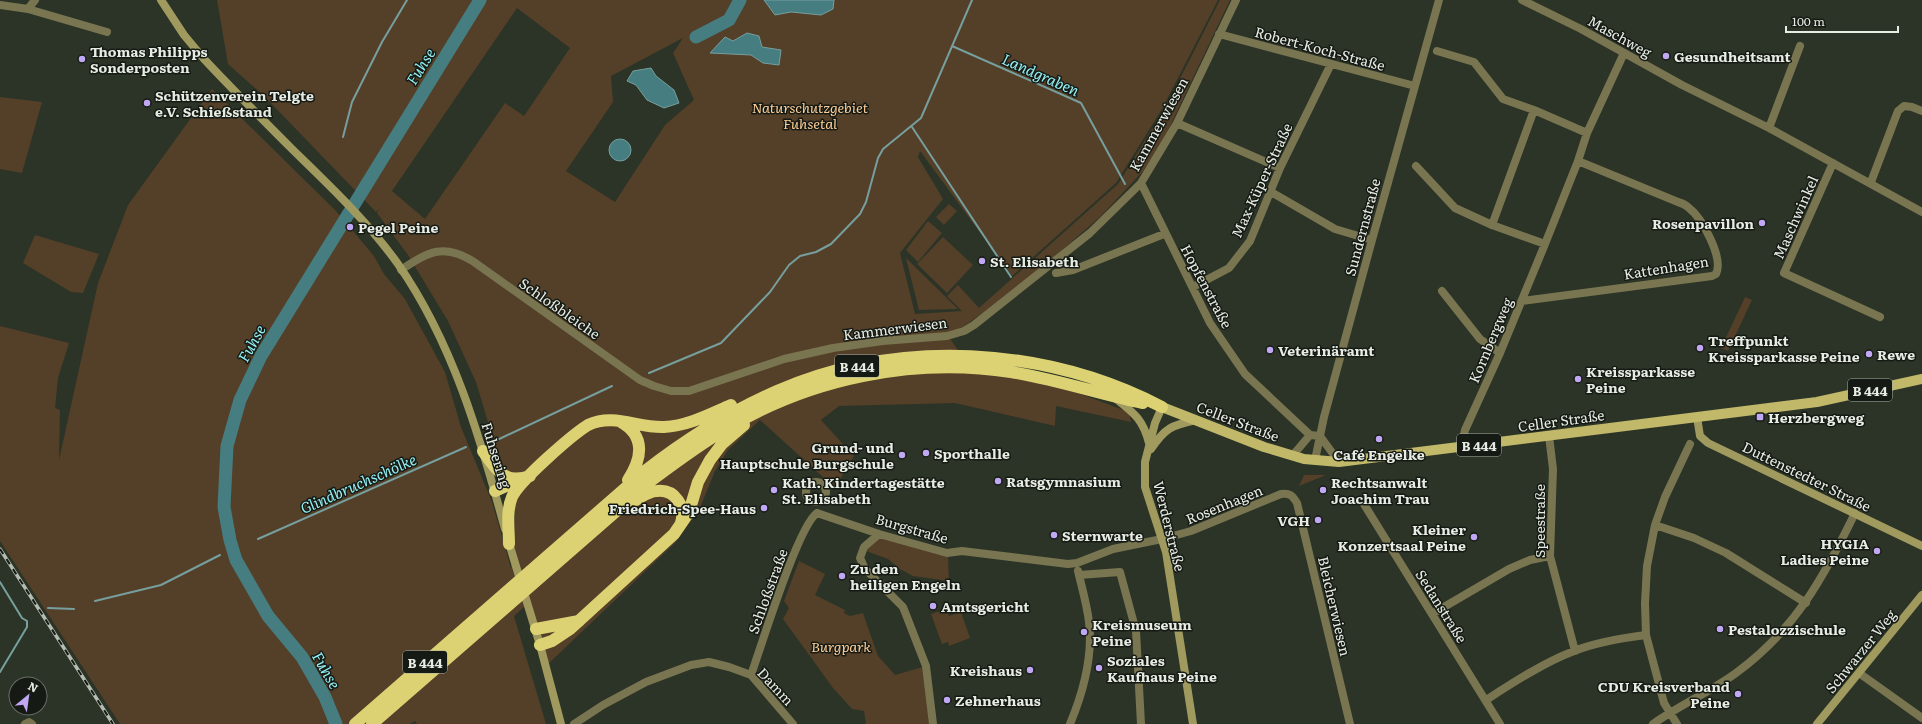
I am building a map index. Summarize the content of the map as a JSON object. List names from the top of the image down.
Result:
{
  "streets": {
    "highway": ["B 444"],
    "main road": ["Celler Straße"],
    "street": [
      "Maschweg",
      "Robert-Koch-Straße",
      "Kammerwiesen",
      "Max-Küper-Straße",
      "Maschwinkel",
      "Sundernstraße",
      "Kattenhagen",
      "Hopfenstraße",
      "Schloßbleiche",
      "Kornbergweg",
      "Fuhsering",
      "Duttenstedter Straße",
      "Rosenhagen",
      "Speestraße",
      "Werderstraße",
      "Burgstraße",
      "Schloßstraße",
      "Bleicherwiesen",
      "Sedanstraße",
      "Schwarzer Weg",
      "Damm"
    ]
  },
  "crossings": [
    ["Maschweg", "Maschwinkel"],
    ["Maschweg", "Kornbergweg"],
    ["Robert-Koch-Straße", "Kammerwiesen"],
    ["Robert-Koch-Straße", "Max-Küper-Straße"],
    ["Robert-Koch-Straße", "Sundernstraße"],
    ["Kammerwiesen", "Hopfenstraße"],
    ["Kammerwiesen", "Schloßbleiche"],
    ["Max-Küper-Straße", "Hopfenstraße"],
    ["Sundernstraße", "Celler Straße"],
    ["Kattenhagen", "Kornbergweg"],
    ["Schloßbleiche", "Fuhsering"],
    ["Kornbergweg", "Celler Straße"],
    ["B 444", "Celler Straße"],
    ["B 444", "Werderstraße"],
    ["Celler Straße", "Duttenstedter Straße"],
    ["Celler Straße", "Speestraße"],
    ["Celler Straße", "Werderstraße"],
    ["Rosenhagen", "Werderstraße"],
    ["Rosenhagen", "Burgstraße"],
    ["Rosenhagen", "Bleicherwiesen"],
    ["Burgstraße", "Schloßstraße"],
    ["Schloßstraße", "Damm"]
  ],
  "water": ["Fuhse", "Landgraben", "Glindbruchschölke"],
  "parks": ["Naturschutzgebiet Fuhsetal", "Burgpark"],
  "places": {
    "other": [
      "Gesundheitsamt",
      "Thomas Philipps Sonderposten",
      "Schützenverein Telgte e.V. Schießstand",
      "Rosenpavillon",
      "Pegel Peine",
      "St. Elisabeth",
      "Treffpunkt Kreissparkasse Peine",
      "Veterinäramt",
      "Rewe",
      "Kreissparkasse Peine",
      "Café Engelke",
      "Sporthalle",
      "Grund- und Hauptschule Burgschule",
      "Ratsgymnasium",
      "Kath. Kindertagestätte St. Elisabeth",
      "Rechtsanwalt Joachim Trau",
      "Friedrich-Spee-Haus",
      "VGH",
      "Sternwarte",
      "Kleiner Konzertsaal Peine",
      "HYGIA Ladies Peine",
      "Zu den heiligen Engeln",
      "Amtsgericht",
      "Pestalozzischule",
      "Kreismuseum Peine",
      "Soziales Kaufhaus Peine",
      "Kreishaus",
      "CDU Kreisverband Peine",
      "Zehnerhaus"
    ],
    "transit": ["Herzbergweg"]
  },
  "scale_bar": "100 m",
  "north": "top right"
}
